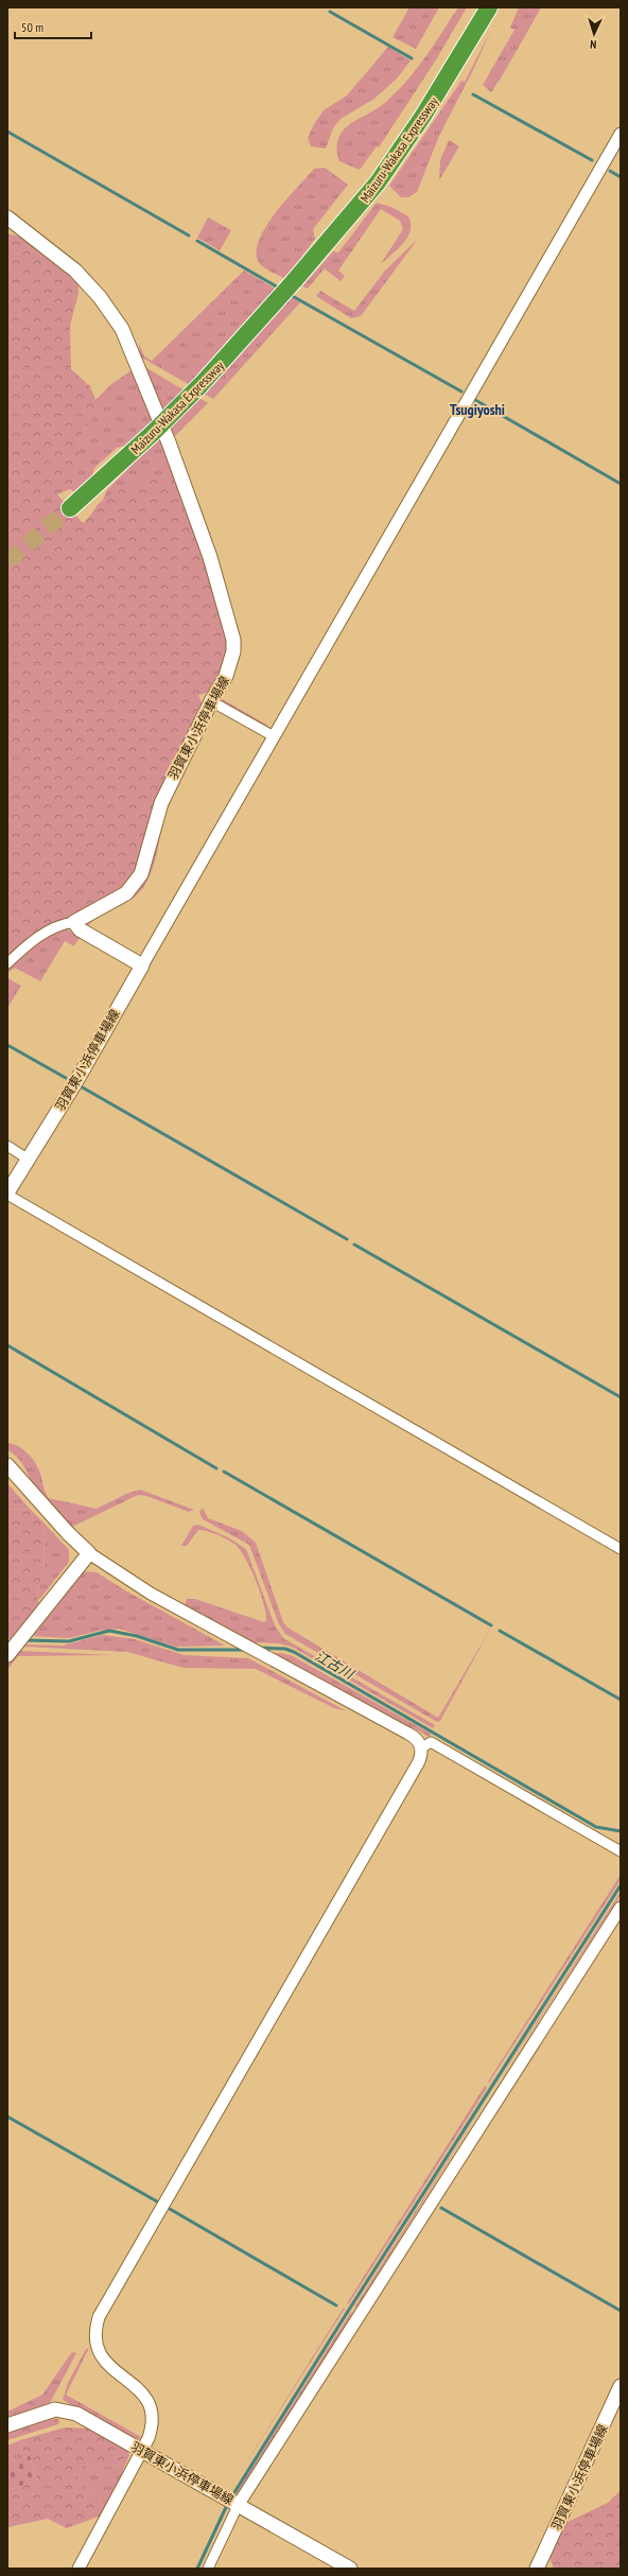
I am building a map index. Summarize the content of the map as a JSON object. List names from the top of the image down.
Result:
{
  "streets": {
    "highway": ["Maizuru-Wakasa Expressway"],
    "main road": ["羽賀東小浜停車場線"]
  },
  "districts": ["Tsugiyoshi"],
  "water": ["江古川"],
  "scale_bar": "50 m",
  "north": "bottom"
}
